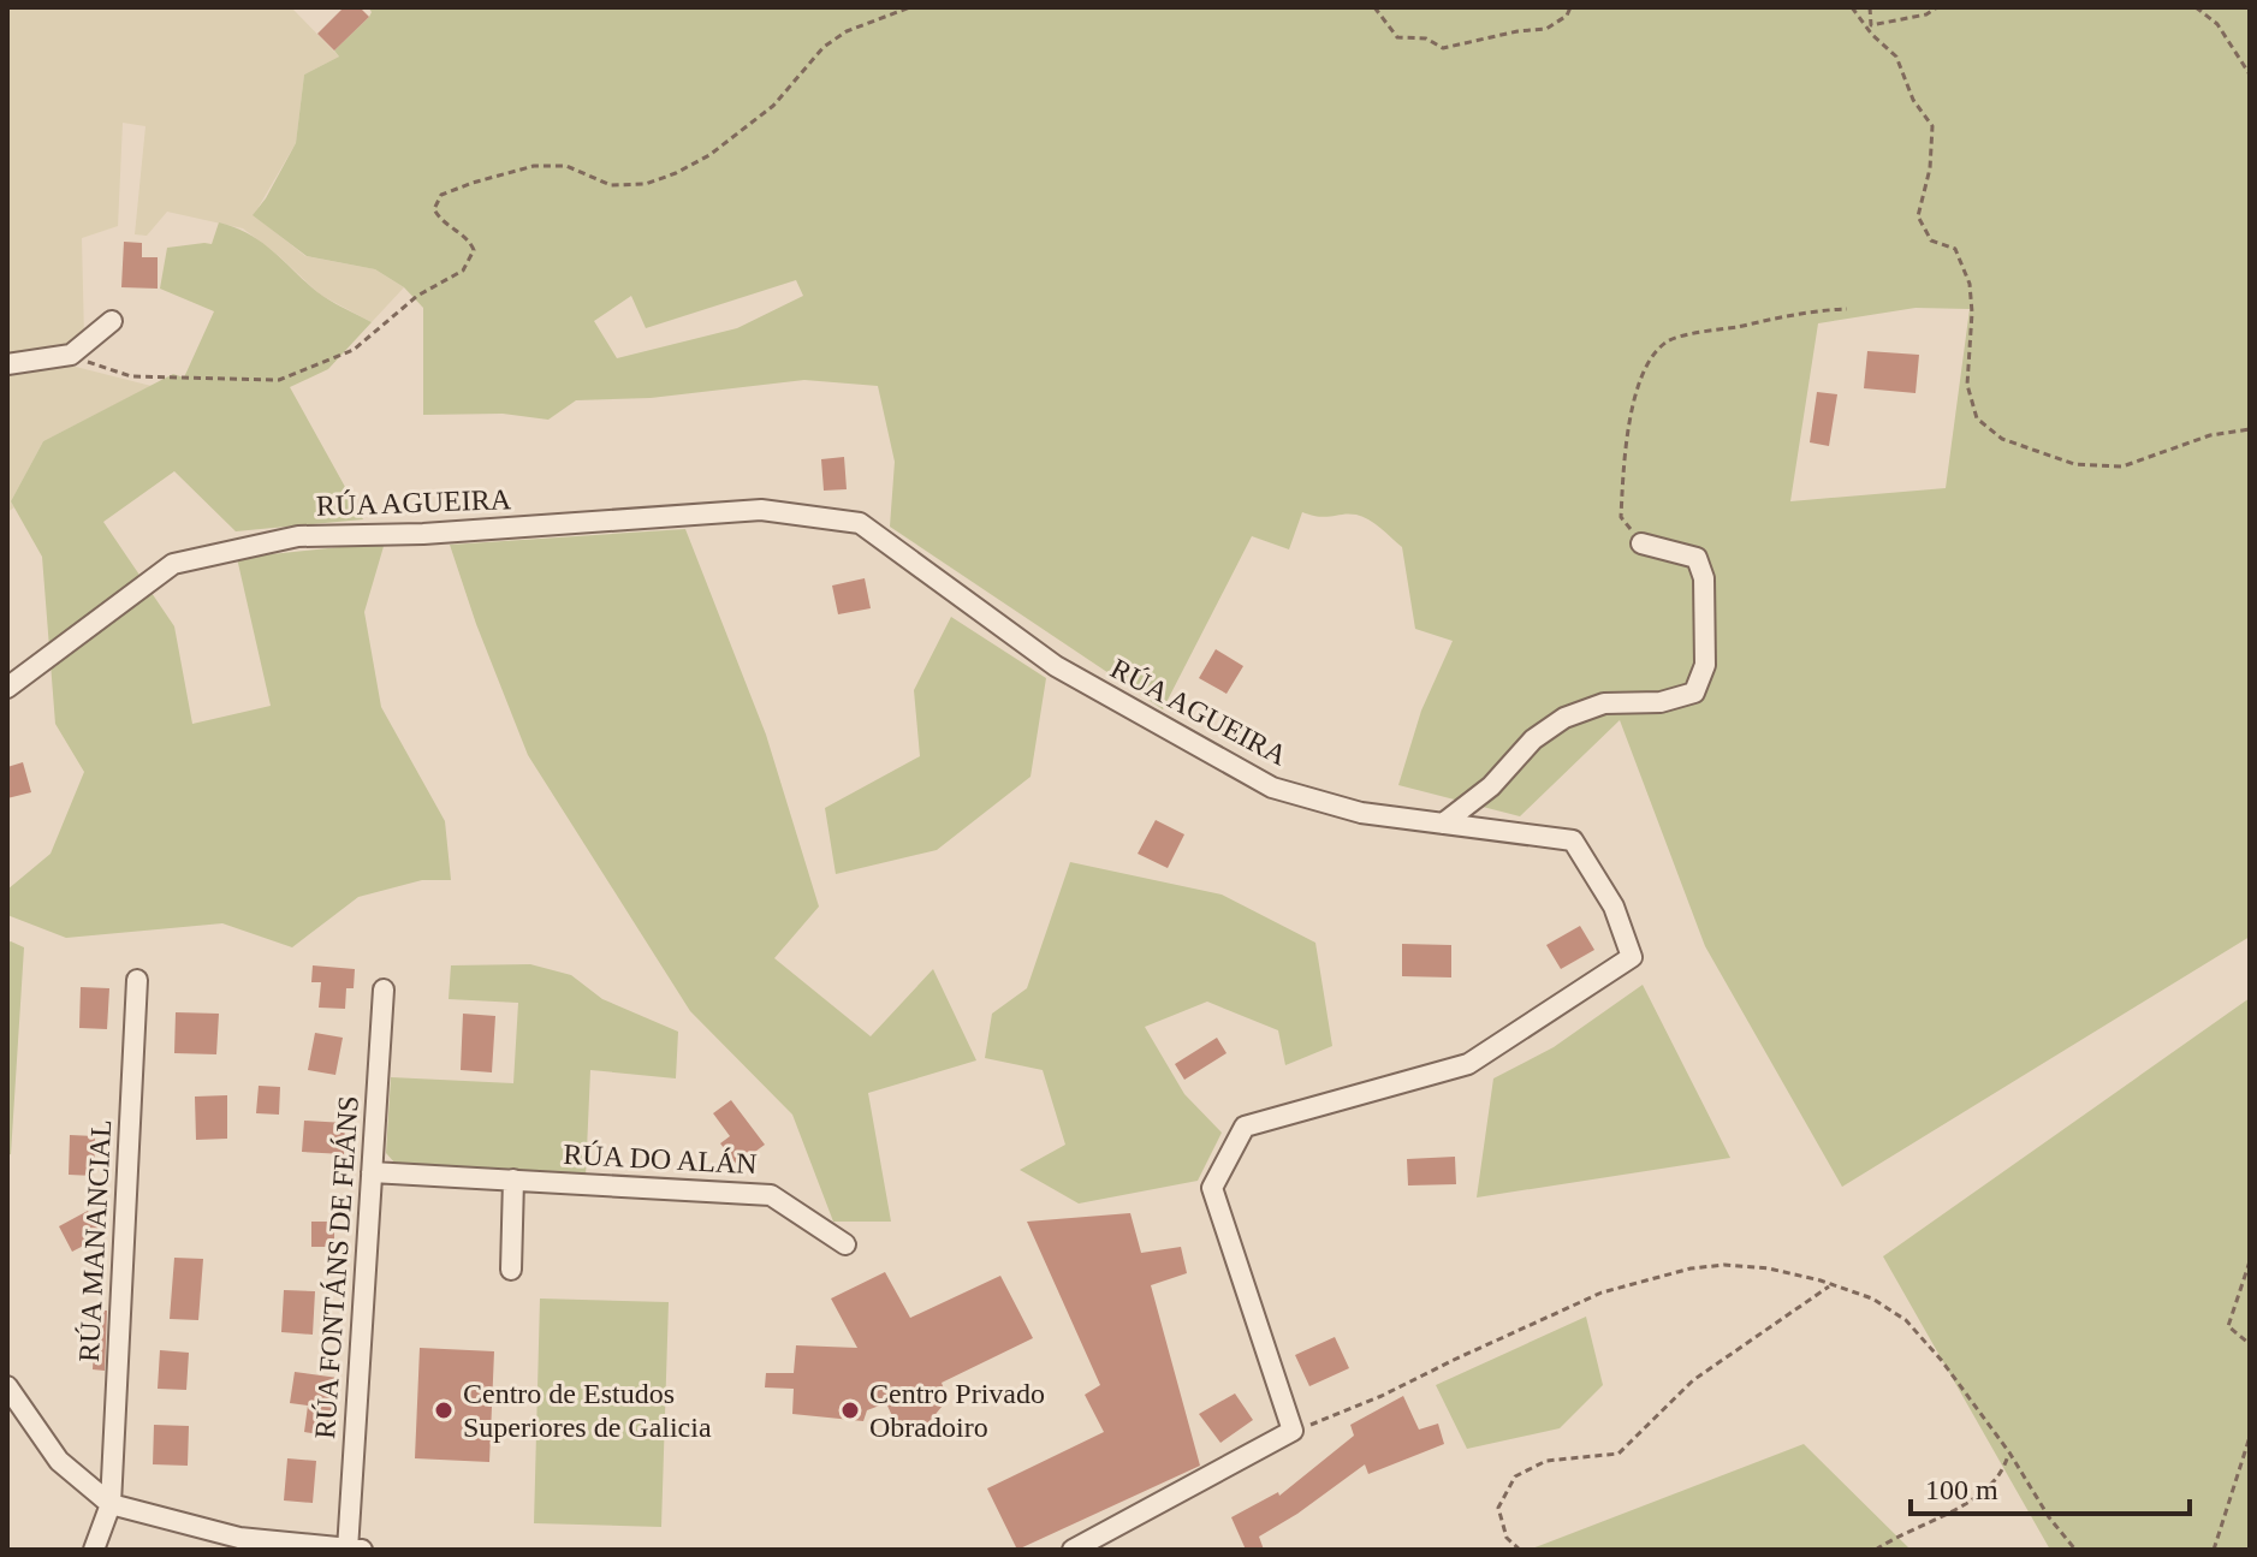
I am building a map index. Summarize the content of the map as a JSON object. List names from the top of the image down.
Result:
{
  "streets": {
    "street": [
      "RÚA AGUEIRA",
      "RÚA DO ALÁN",
      "RÚA MANANCIAL",
      "RÚA FONTÁNS DE FEÁNS"
    ]
  },
  "crossings": [
    ["RÚA DO ALÁN", "RÚA FONTÁNS DE FEÁNS"]
  ],
  "places": ["Centro de Estudos Superiores de Galicia", "Centro Privado Obradoiro"],
  "scale_bar": "100 m"
}
